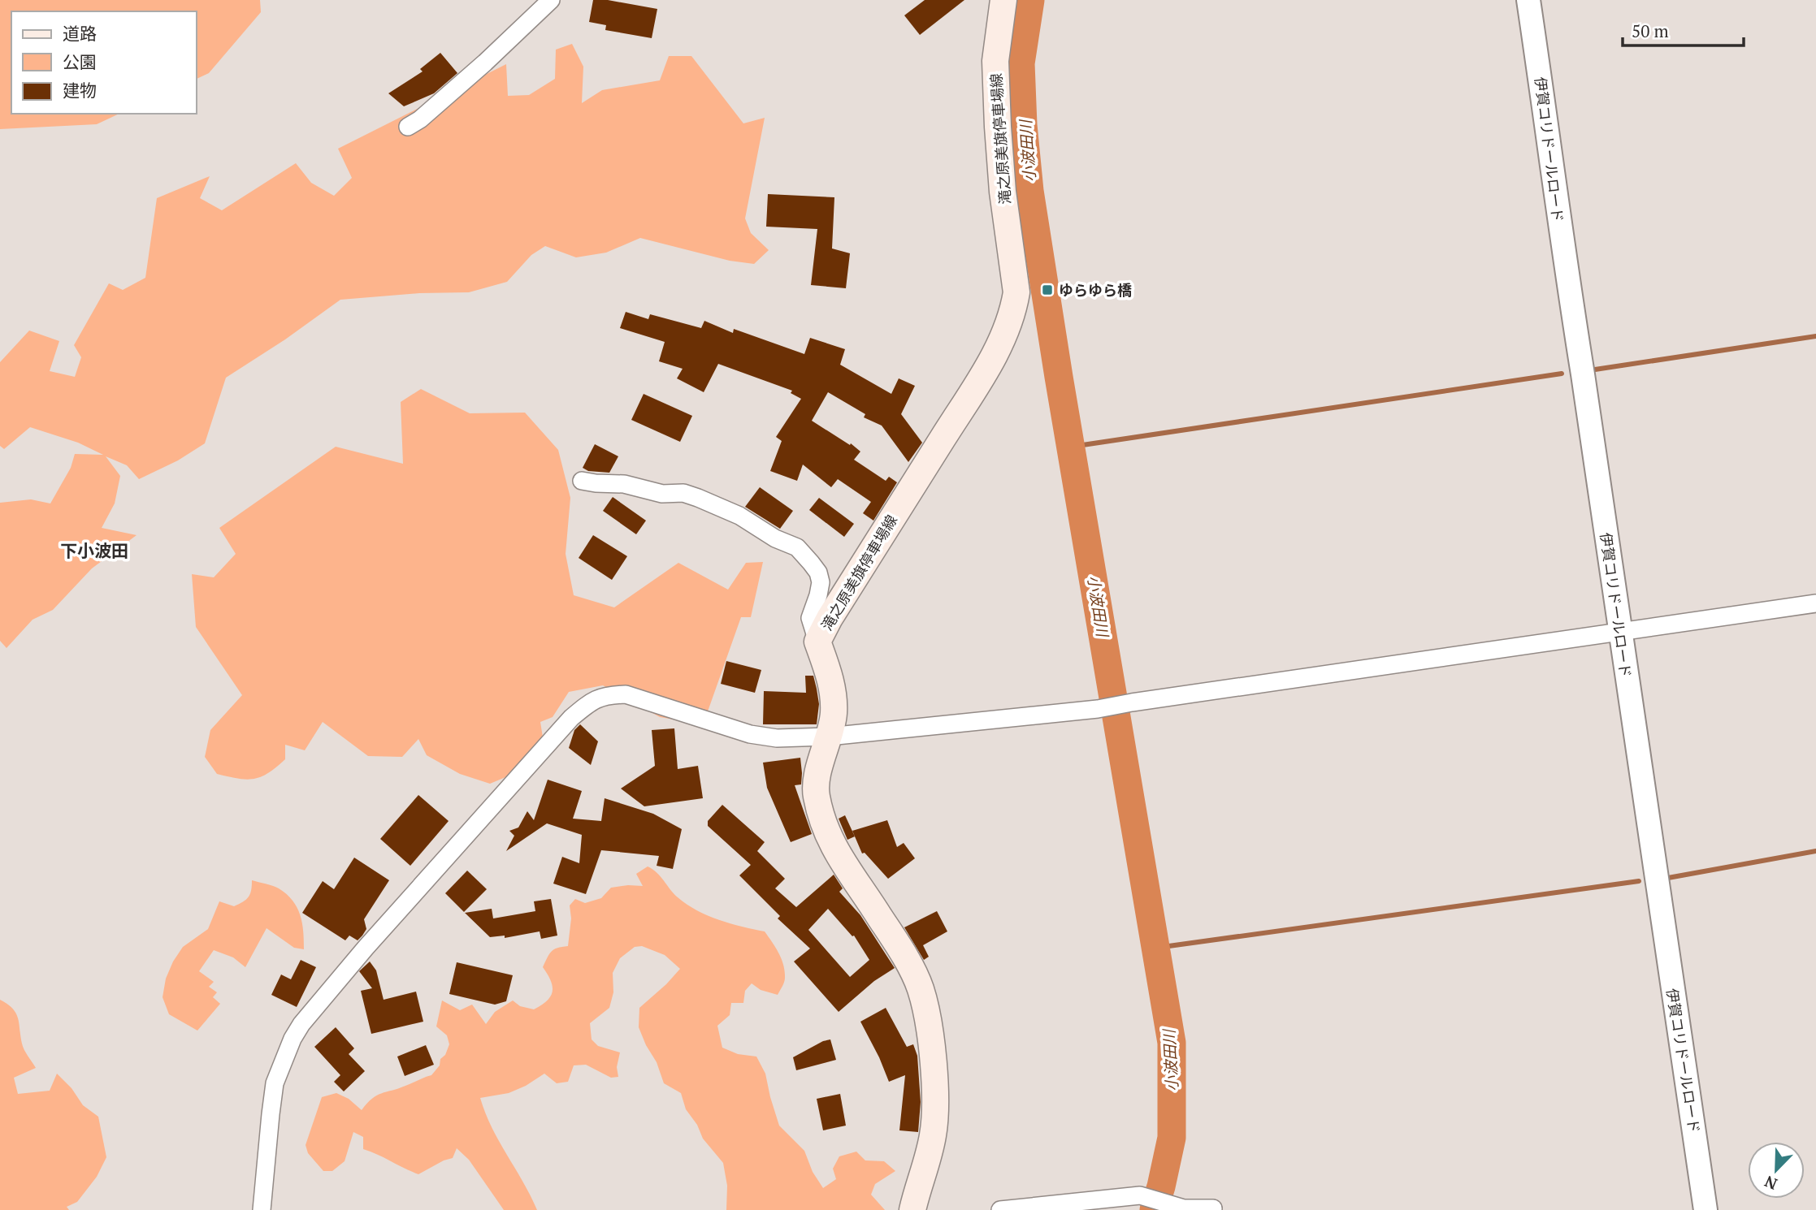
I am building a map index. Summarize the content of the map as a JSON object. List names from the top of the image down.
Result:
{
  "streets": {
    "main road": ["滝之原美旗停車場線"],
    "street": ["伊賀コリドールロード"]
  },
  "districts": ["下小波田"],
  "water": ["小波田川"],
  "places": {
    "transit": ["ゆらゆら橋"]
  },
  "legend": ["道路", "公園", "建物"],
  "scale_bar": "50 m",
  "north": "bottom left"
}
